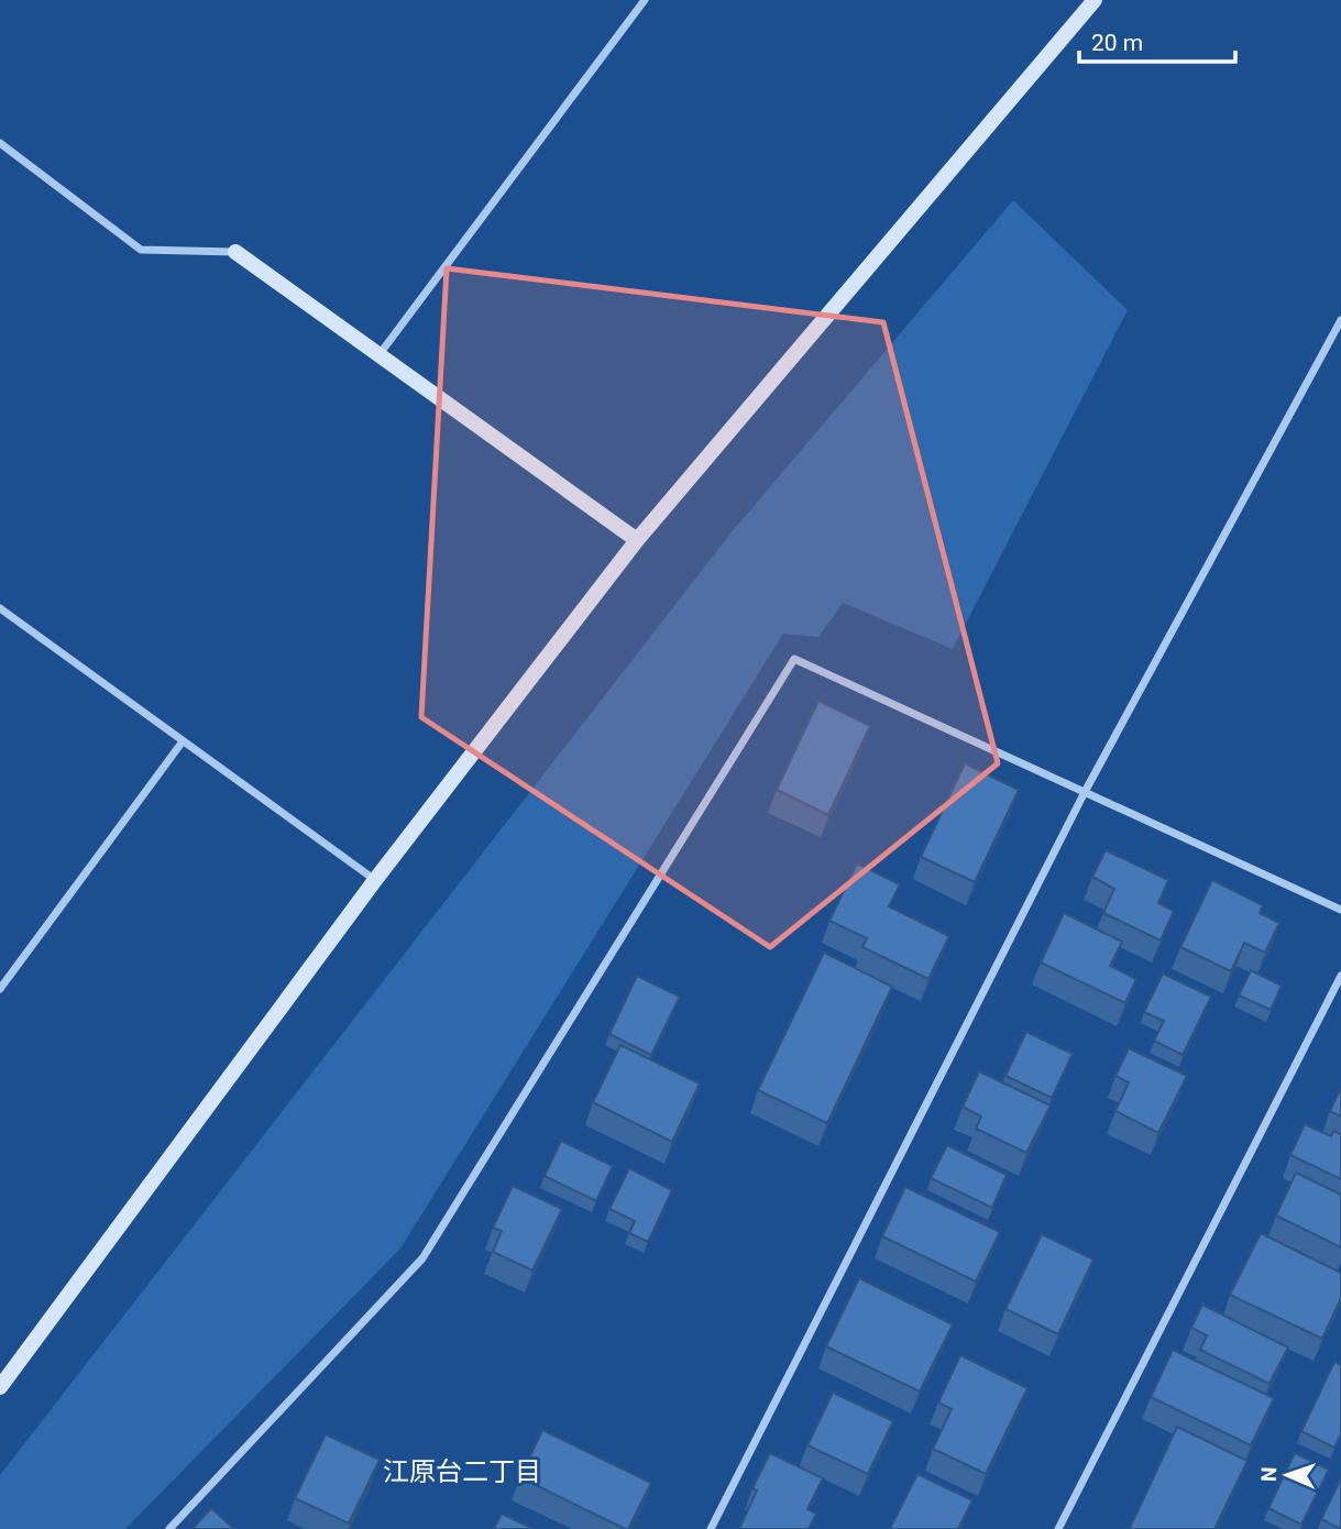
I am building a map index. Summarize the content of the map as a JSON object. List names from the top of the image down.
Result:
{
  "districts": ["江原台二丁目"],
  "scale_bar": "20 m",
  "north": "left"
}
